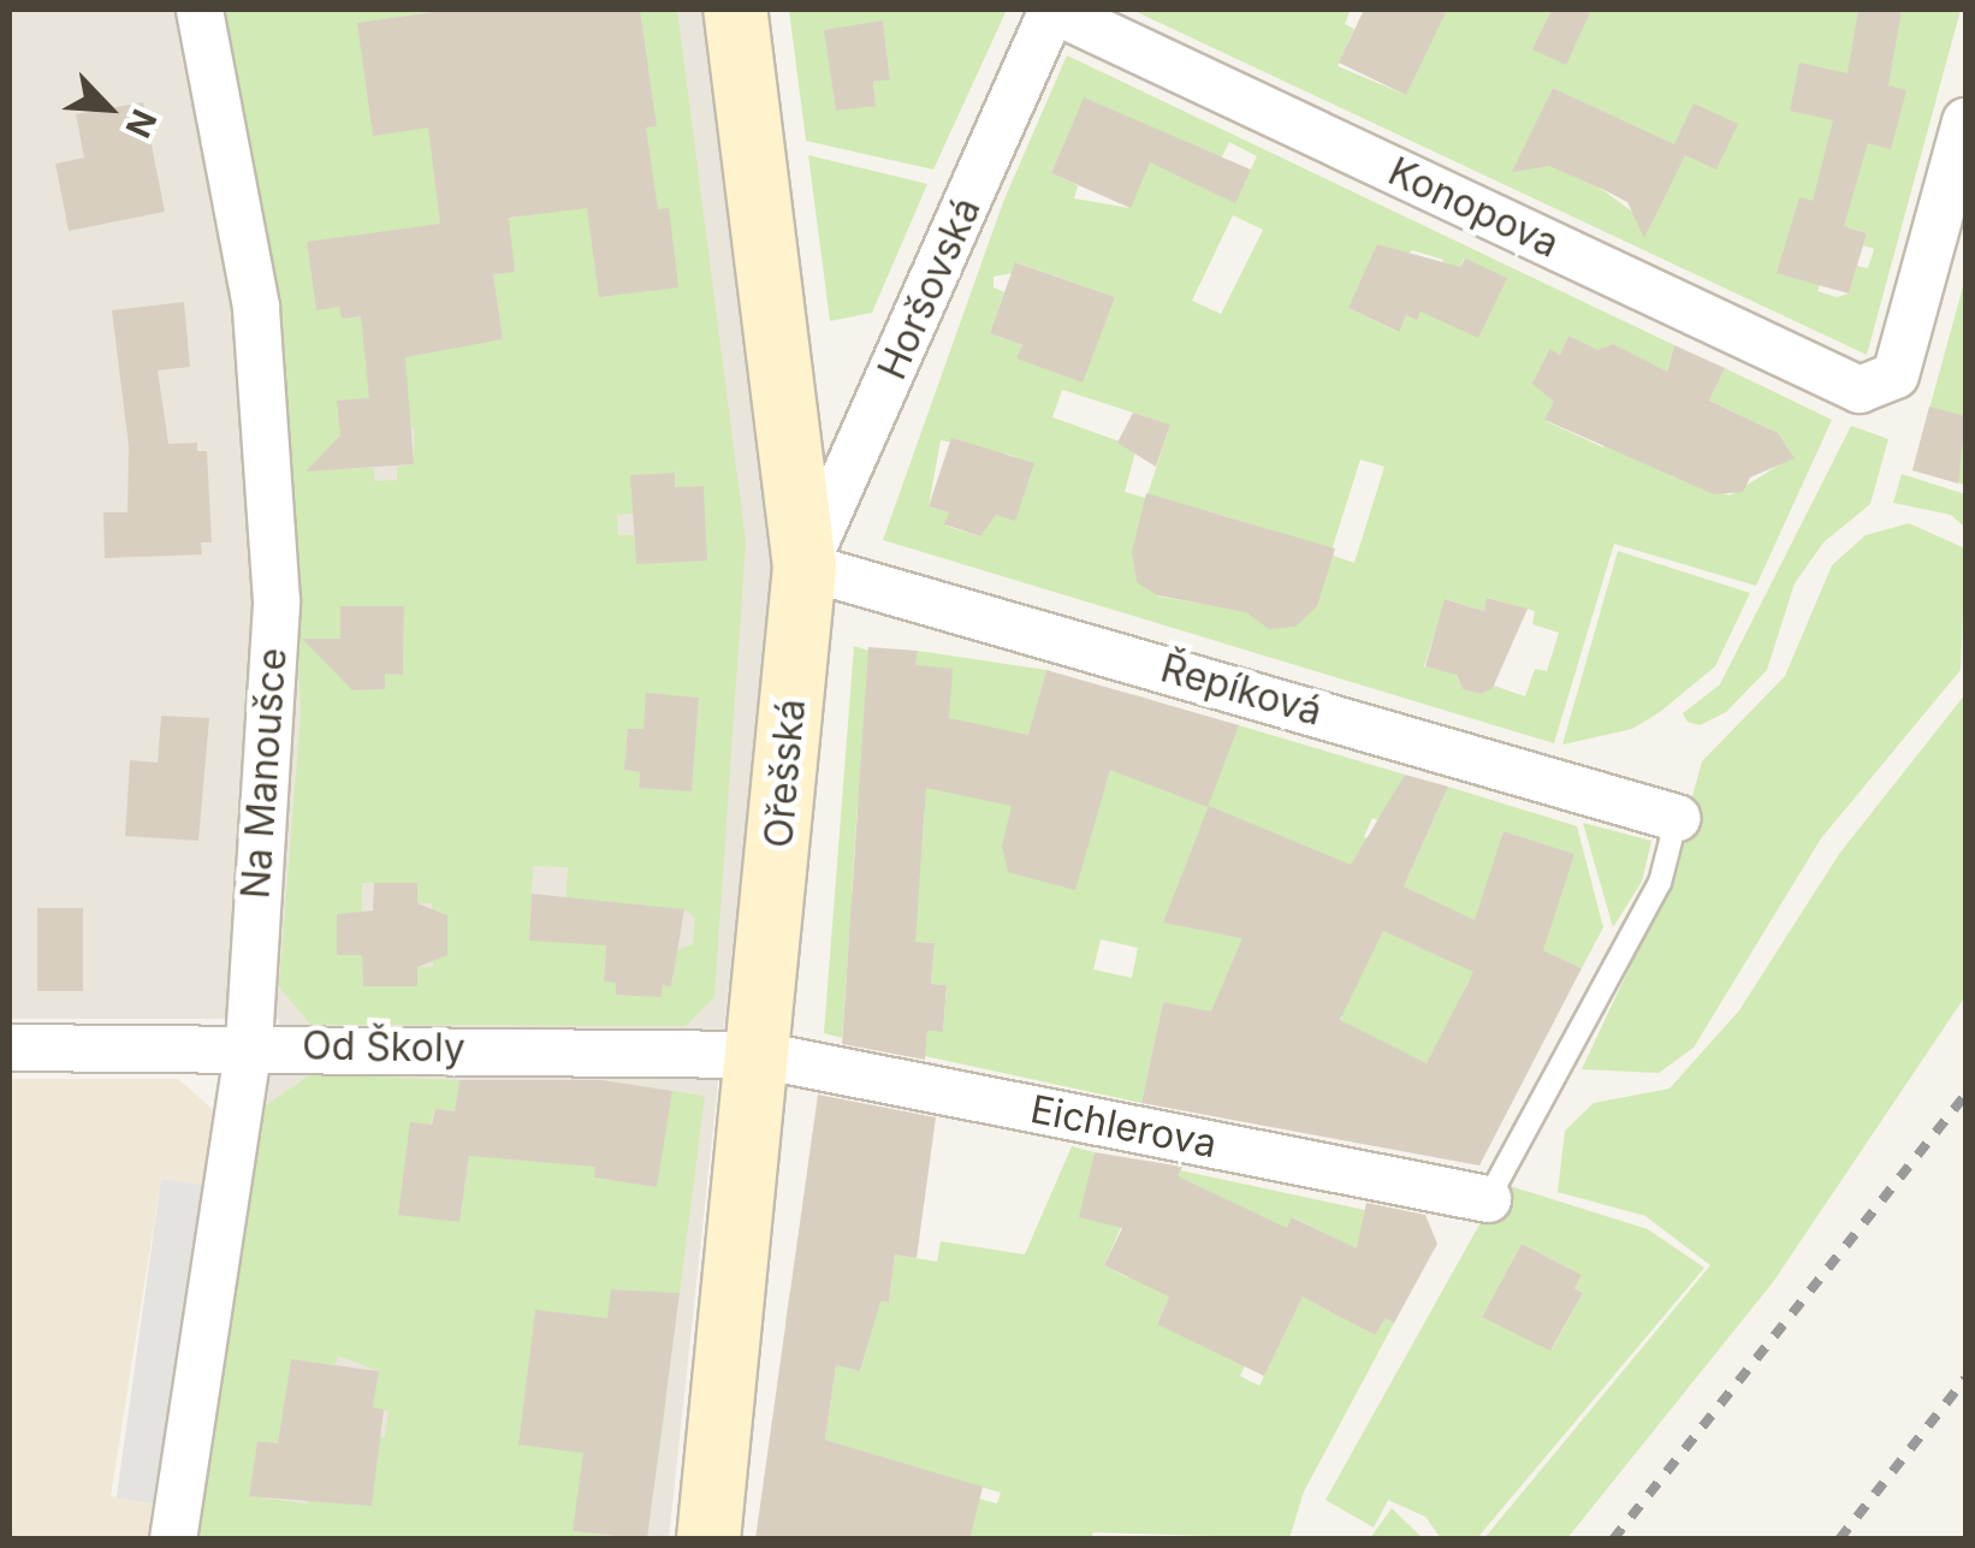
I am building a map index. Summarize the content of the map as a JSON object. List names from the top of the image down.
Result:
{
  "streets": {
    "street": [
      "Konopova",
      "Horšovská",
      "Řepíková",
      "Na Manoušce",
      "Ořešská",
      "Od Školy",
      "Eichlerova"
    ]
  },
  "crossings": [
    ["Konopova", "Horšovská"],
    ["Horšovská", "Řepíková"],
    ["Horšovská", "Ořešská"],
    ["Řepíková", "Ořešská"],
    ["Na Manoušce", "Od Školy"],
    ["Ořešská", "Od Školy"],
    ["Ořešská", "Eichlerova"],
    ["Od Školy", "Eichlerova"]
  ],
  "north": "bottom right"
}
